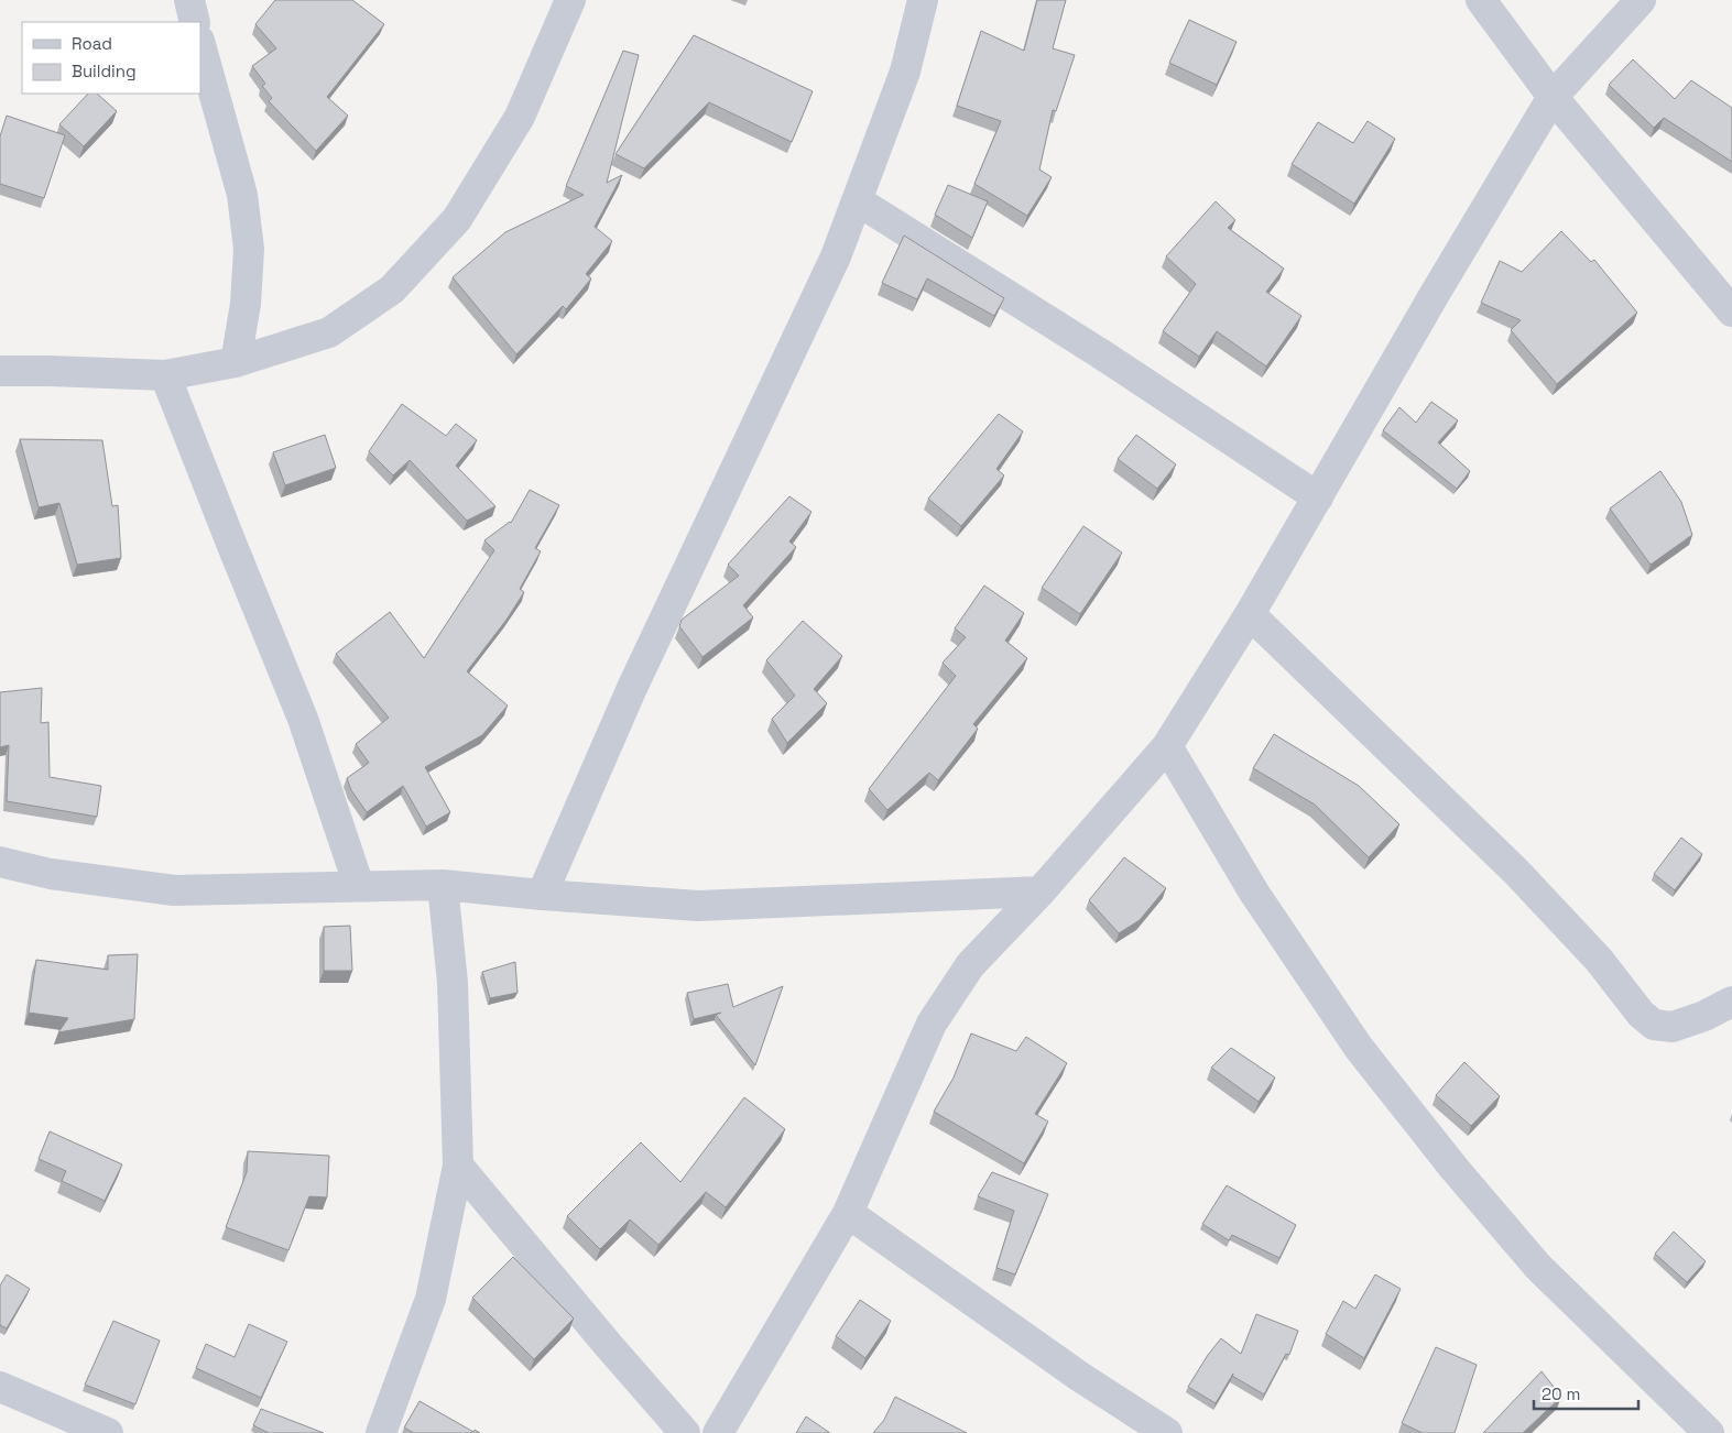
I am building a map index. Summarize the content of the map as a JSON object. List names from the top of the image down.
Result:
{
  "legend": ["Road", "Building"],
  "scale_bar": "20 m"
}
